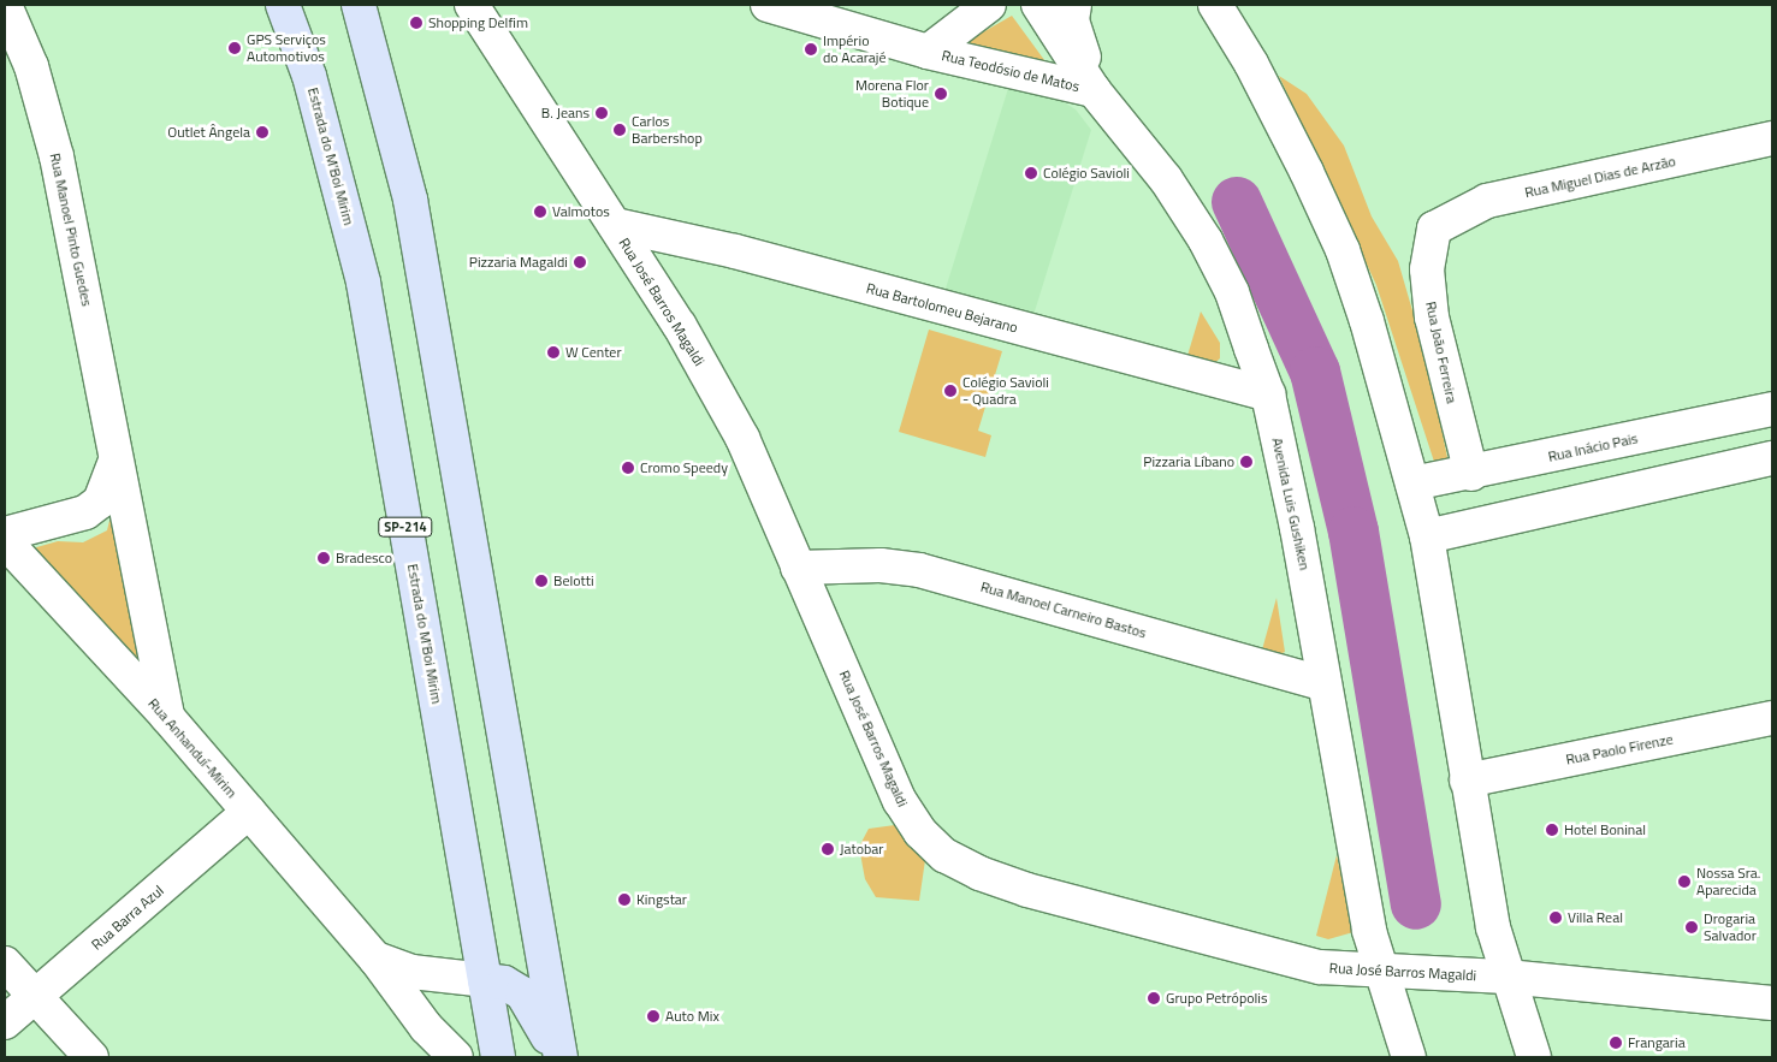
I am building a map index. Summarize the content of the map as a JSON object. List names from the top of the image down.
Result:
{
  "streets": {
    "main road": ["Estrada do M'Boi Mirim", "SP-214"],
    "street": [
      "Rua Teodósio de Matos",
      "Rua Miguel Dias de Arzão",
      "Rua Manoel Pinto Guedes",
      "Rua José Barros Magaldi",
      "Rua Bartolomeu Bejarano",
      "Rua João Ferreira",
      "Rua Inácio Pais",
      "Avenida Luis Gushiken",
      "Rua Manoel Carneiro Bastos",
      "Rua Anhanduí-Mirim",
      "Rua Paolo Firenze",
      "Rua Barra Azul"
    ]
  },
  "crossings": [
    ["Rua Teodósio de Matos", "Avenida Luis Gushiken"],
    ["Estrada do M'Boi Mirim", "Rua Anhanduí-Mirim"],
    ["Rua Miguel Dias de Arzão", "Rua João Ferreira"],
    ["Rua Manoel Pinto Guedes", "Rua Anhanduí-Mirim"],
    ["Rua José Barros Magaldi", "Rua Bartolomeu Bejarano"],
    ["Rua José Barros Magaldi", "Avenida Luis Gushiken"],
    ["Rua José Barros Magaldi", "Rua Manoel Carneiro Bastos"],
    ["Rua Bartolomeu Bejarano", "Avenida Luis Gushiken"],
    ["Rua João Ferreira", "Rua Inácio Pais"],
    ["Avenida Luis Gushiken", "Rua Manoel Carneiro Bastos"],
    ["Rua Anhanduí-Mirim", "Rua Barra Azul"]
  ],
  "places": [
    "Shopping Delfim",
    "GPS Serviços Automotivos",
    "Império do Acarajé",
    "Morena Flor Botique",
    "B. Jeans",
    "Carlos Barbershop",
    "Outlet Ângela",
    "Colégio Savioli",
    "Valmotos",
    "Pizzaria Magaldi",
    "W Center",
    "Colégio Savioli - Quadra",
    "Pizzaria Líbano",
    "Cromo Speedy",
    "Bradesco",
    "Belotti",
    "Hotel Boninal",
    "Jatobar",
    "Nossa Sra. Aparecida",
    "Kingstar",
    "Villa Real",
    "Drogaria Salvador",
    "Grupo Petrópolis",
    "Auto Mix",
    "Frangaria"
  ]
}
